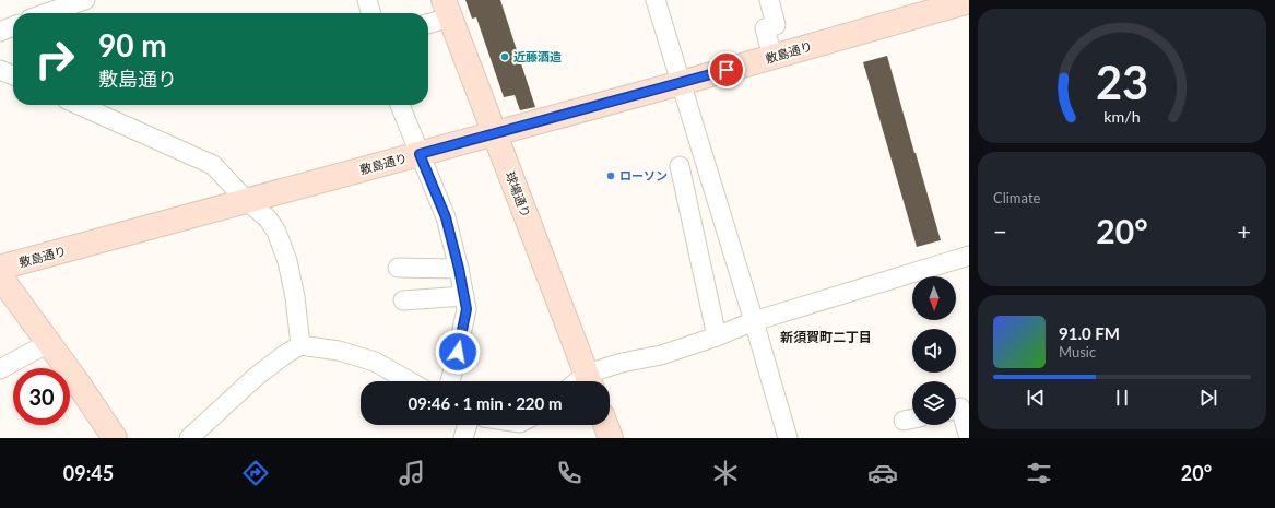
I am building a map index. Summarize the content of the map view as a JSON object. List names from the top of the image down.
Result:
{
  "streets": {
    "street": ["敷島通り", "球場通り"]
  },
  "crossings": [
    ["敷島通り", "球場通り"]
  ],
  "districts": ["新須賀町二丁目"],
  "places": ["近藤酒造", "ローソン"],
  "north": "bottom",
  "page": {
    "turn": ["90 m", "敷島通り"],
    "tile": "Climate",
    "heat": ["−", "20°", "+"],
    "song": ["91.0 FM", "Music"],
    "limit": "30",
    "trip": "09:46 · 1 min · 220 m",
    "tabs": ["09:45", "20°"],
    "gauge": ["23", "km/h"]
  }
}
